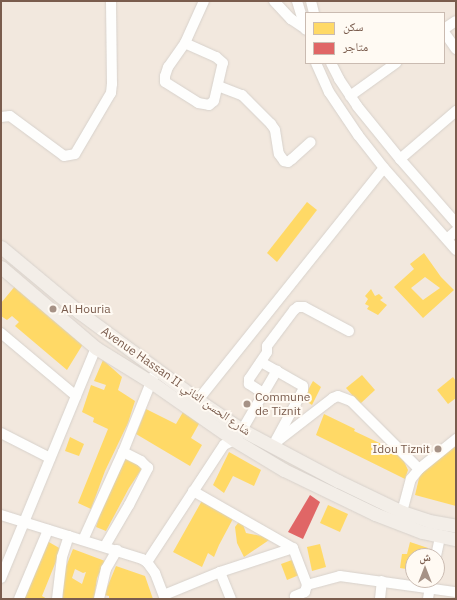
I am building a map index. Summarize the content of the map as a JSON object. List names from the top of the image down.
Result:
{
  "streets": {
    "main road": ["Avenue Hassan II شارع الحسن الثاني"]
  },
  "places": ["Al Houria", "Commune de Tiznit", "Idou Tiznit"],
  "legend": ["سكن", "متاجر"],
  "north": "top"
}
